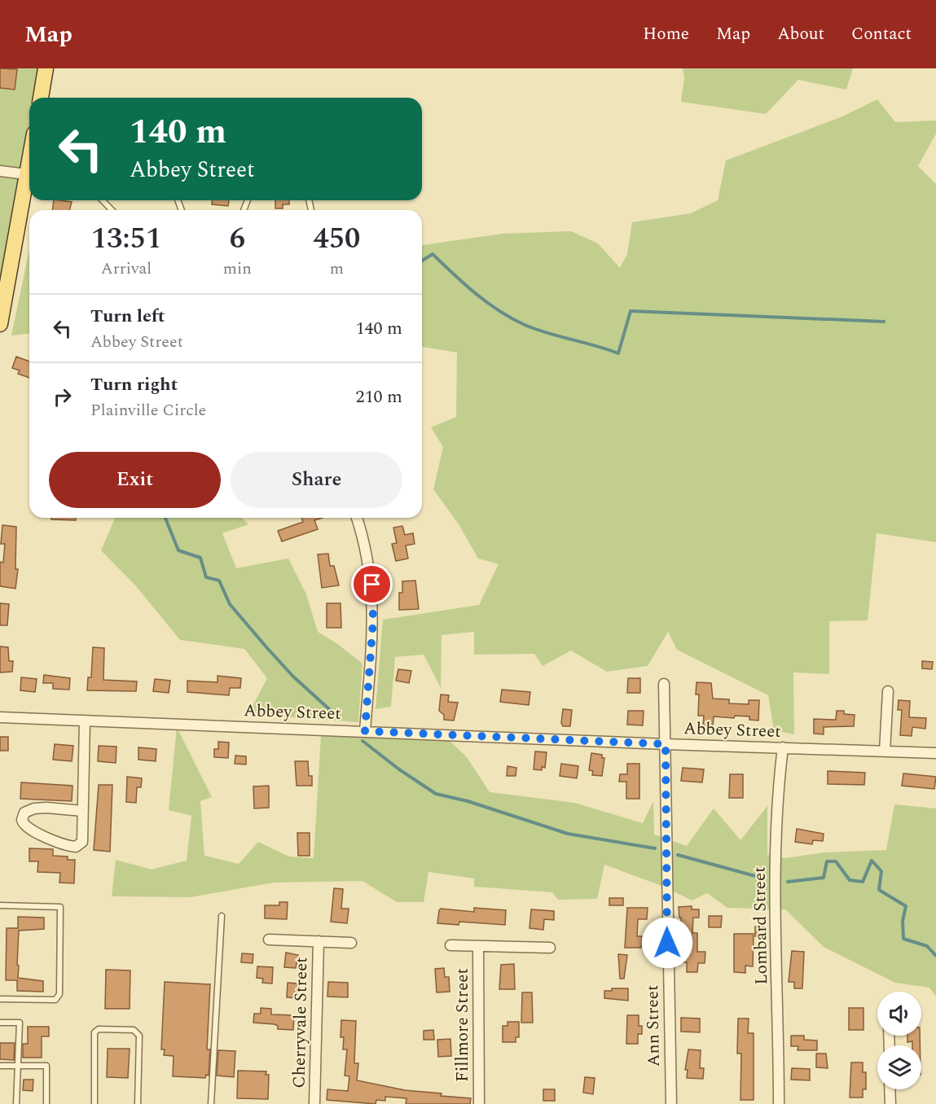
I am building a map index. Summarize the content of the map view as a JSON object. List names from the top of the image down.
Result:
{
  "streets": {
    "street": [
      "Abbey Street",
      "Lombard Street",
      "Cherryvale Street",
      "Fillmore Street",
      "Ann Street"
    ]
  },
  "crossings": [
    ["Abbey Street", "Lombard Street"],
    ["Abbey Street", "Ann Street"]
  ],
  "page": {
    "header": "Map",
    "nav": [
      "Home",
      "Map",
      "About",
      "Contact"
    ],
    "turn": ["140 m", "Abbey Street"],
    "eta": [
      "13:51",
      "Arrival",
      "6",
      "min",
      "450",
      "m"
    ],
    "list": [
      {
        "name": "Turn left",
        "note": "Abbey Street",
        "value": "140 m"
      },
      {
        "name": "Turn right",
        "note": "Plainville Circle",
        "value": "210 m"
      }
    ],
    "buttons": ["Exit", "Share"]
  }
}
